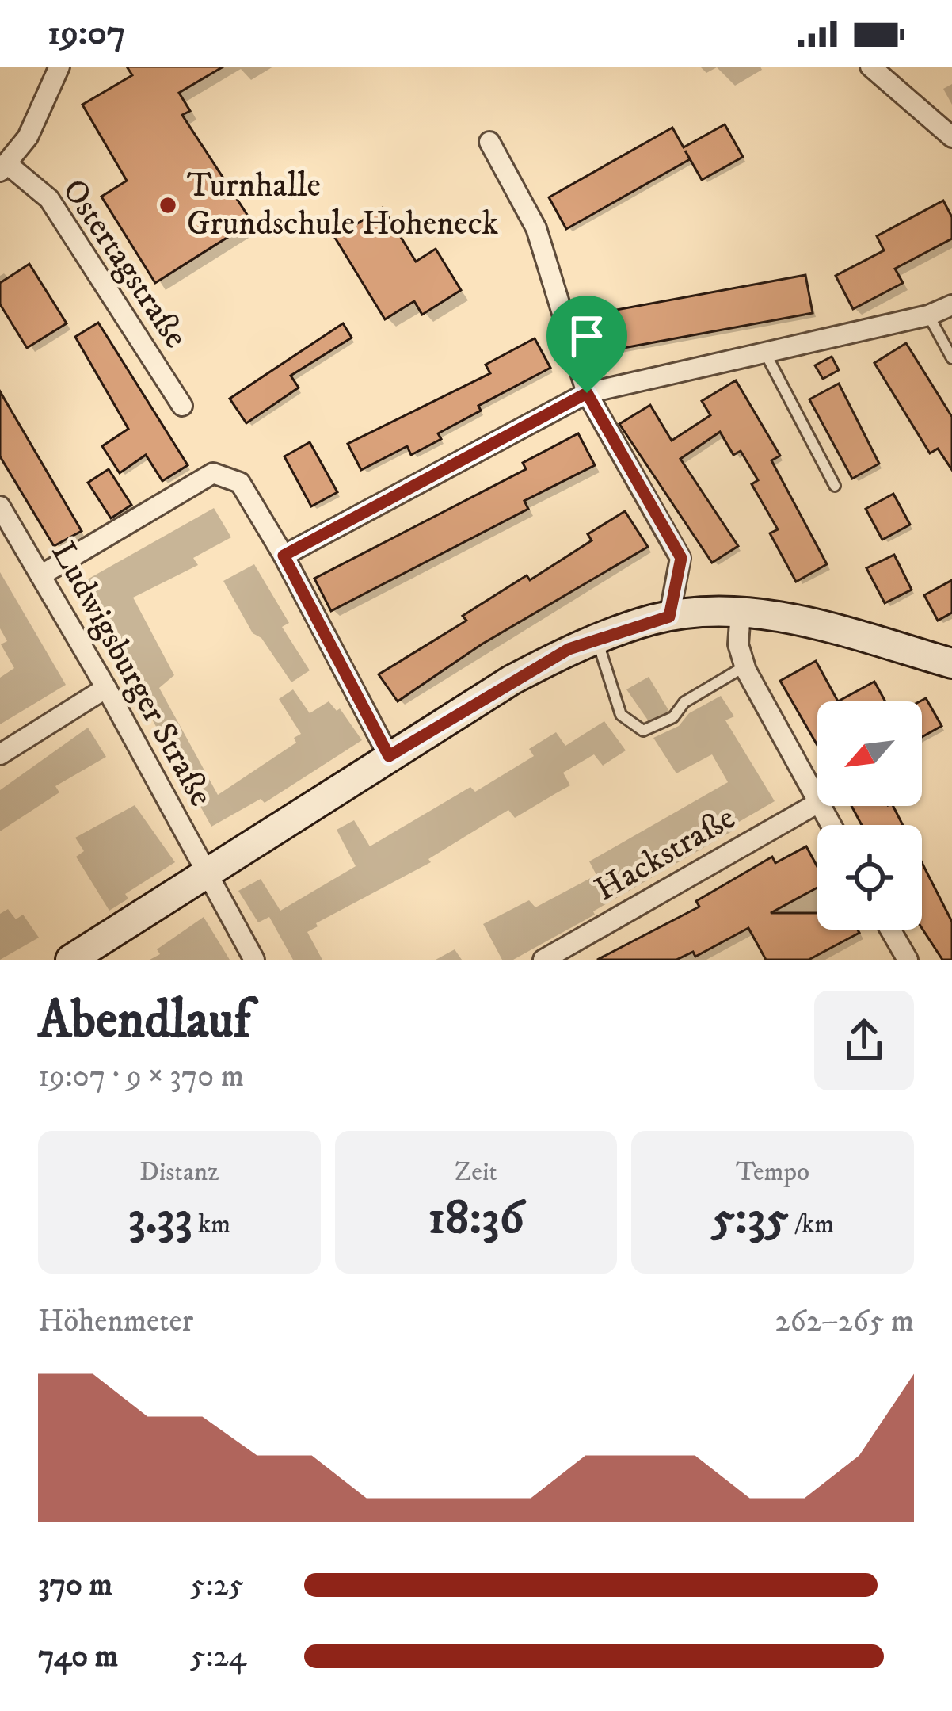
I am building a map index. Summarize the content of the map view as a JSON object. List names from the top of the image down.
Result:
{
  "streets": {
    "street": ["Ostertagstraße", "Ludwigsburger Straße", "Hackstraße"]
  },
  "places": ["Turnhalle Grundschule Hoheneck"],
  "north": "bottom left",
  "page": {
    "status": "19:07",
    "heading": ["Abendlauf", "19:07 · 9 × 370 m"],
    "stats": [
      ["Distanz", "3.33 km"],
      ["Zeit", "18:36"],
      ["Tempo", "5:35 /km"]
    ],
    "chart": ["Höhenmeter", "262–265 m"],
    "list": [
      {
        "name": "370 m",
        "note": "5:25"
      },
      {
        "name": "740 m",
        "note": "5:24"
      }
    ]
  }
}
